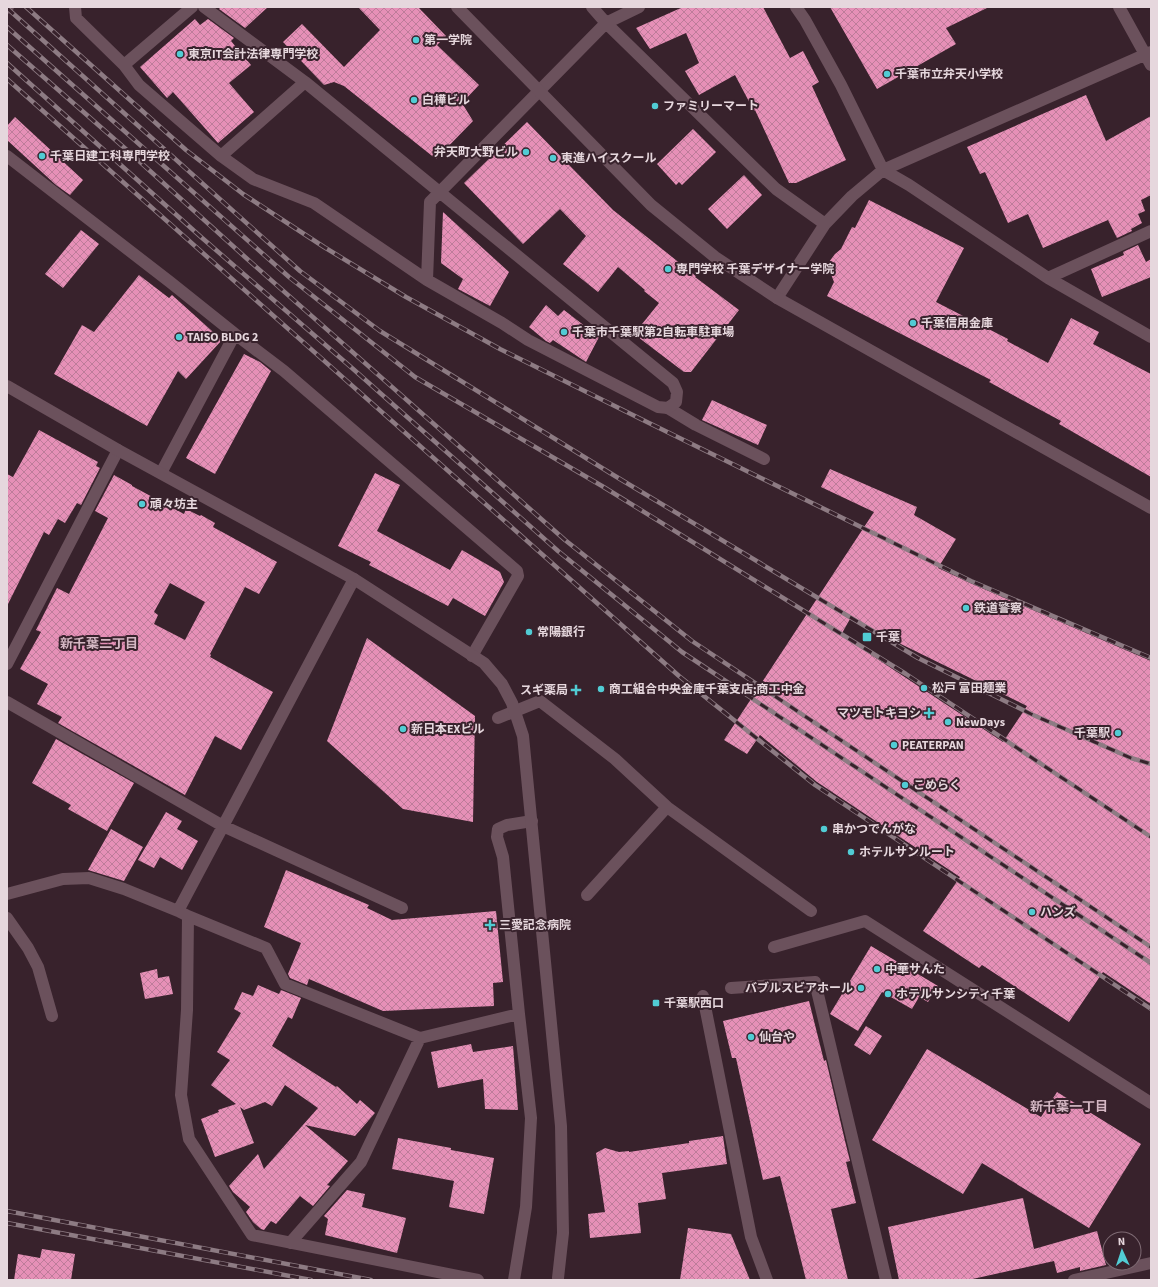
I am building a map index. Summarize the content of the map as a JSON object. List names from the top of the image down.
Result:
{
  "districts": ["新千葉二丁目", "新千葉一丁目"],
  "places": {
    "other": [
      "第一学院",
      "東京IT会計法律専門学校",
      "千葉市立弁天小学校",
      "白樺ビル",
      "ファミリーマート",
      "弁天町大野ビル",
      "千葉日建工科専門学校",
      "東進ハイスクール",
      "専門学校 千葉デザイナー学院",
      "千葉信用金庫",
      "千葉市千葉駅第2自転車駐車場",
      "TAISO BLDG 2",
      "頑々坊主",
      "鉄道警察",
      "常陽銀行",
      "松戸 富田麺業",
      "商工組合中央金庫千葉支店;商工中金",
      "NewDays",
      "新日本EXビル",
      "千葉駅",
      "PEATERPAN",
      "こめらく",
      "串かつでんがな",
      "ホテルサンルート",
      "ハンズ",
      "中華サんた",
      "バブルスビアホール",
      "ホテルサンシティ千葉",
      "仙台や"
    ],
    "transit": ["千葉", "千葉駅西口"],
    "health": ["スギ薬局", "マツモトキヨシ", "三愛記念病院"]
  },
  "north": "top"
}
